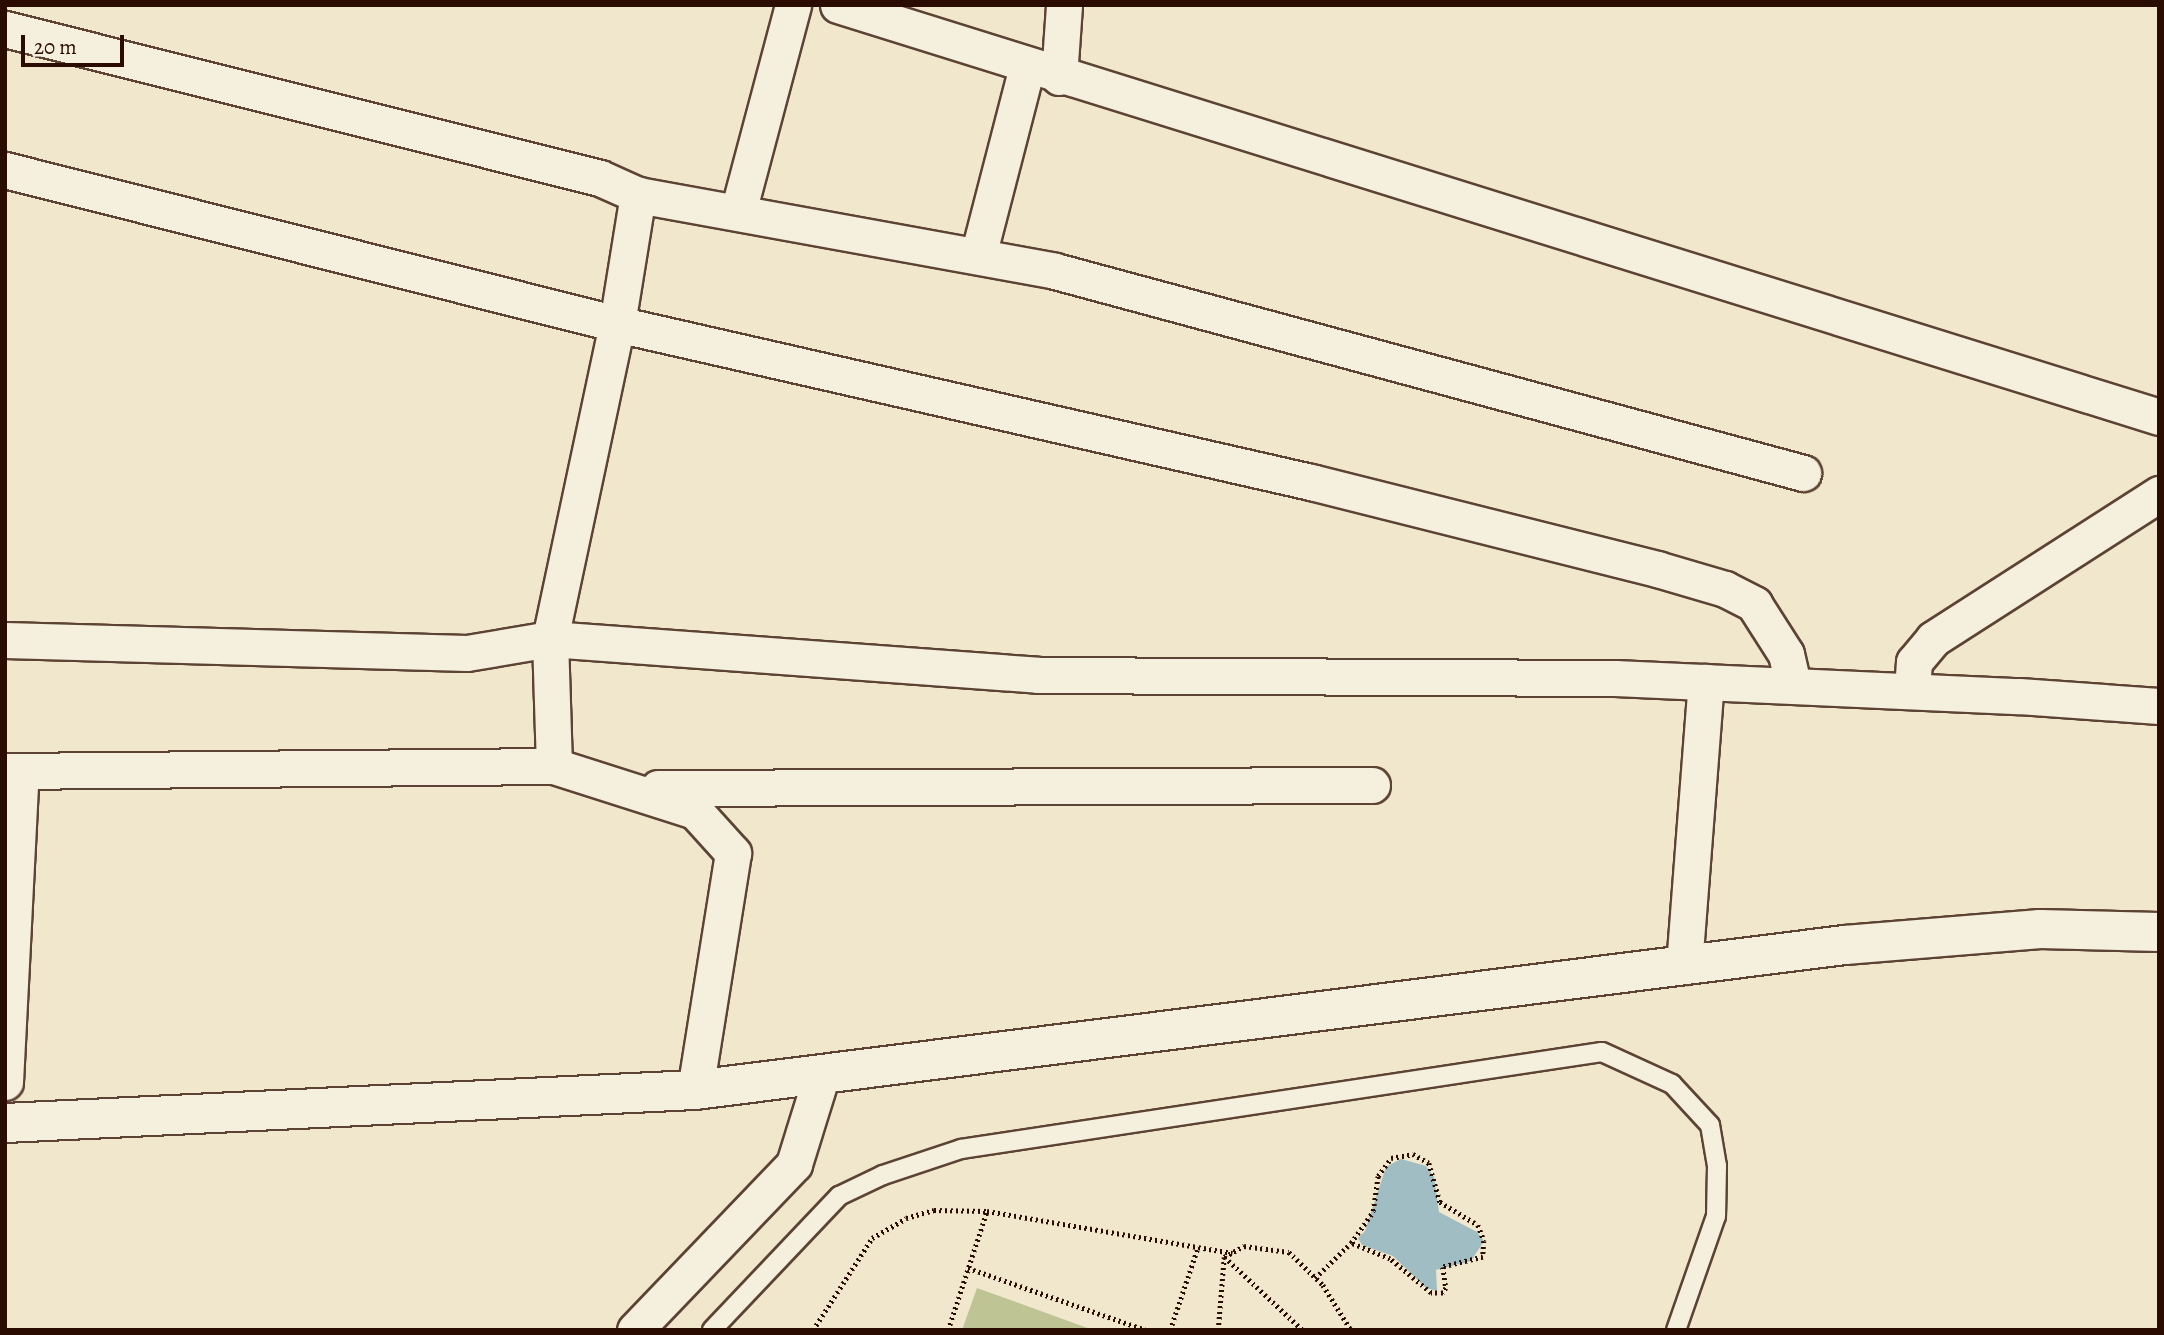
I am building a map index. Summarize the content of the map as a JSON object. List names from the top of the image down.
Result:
{
  "scale_bar": "20 m"
}
